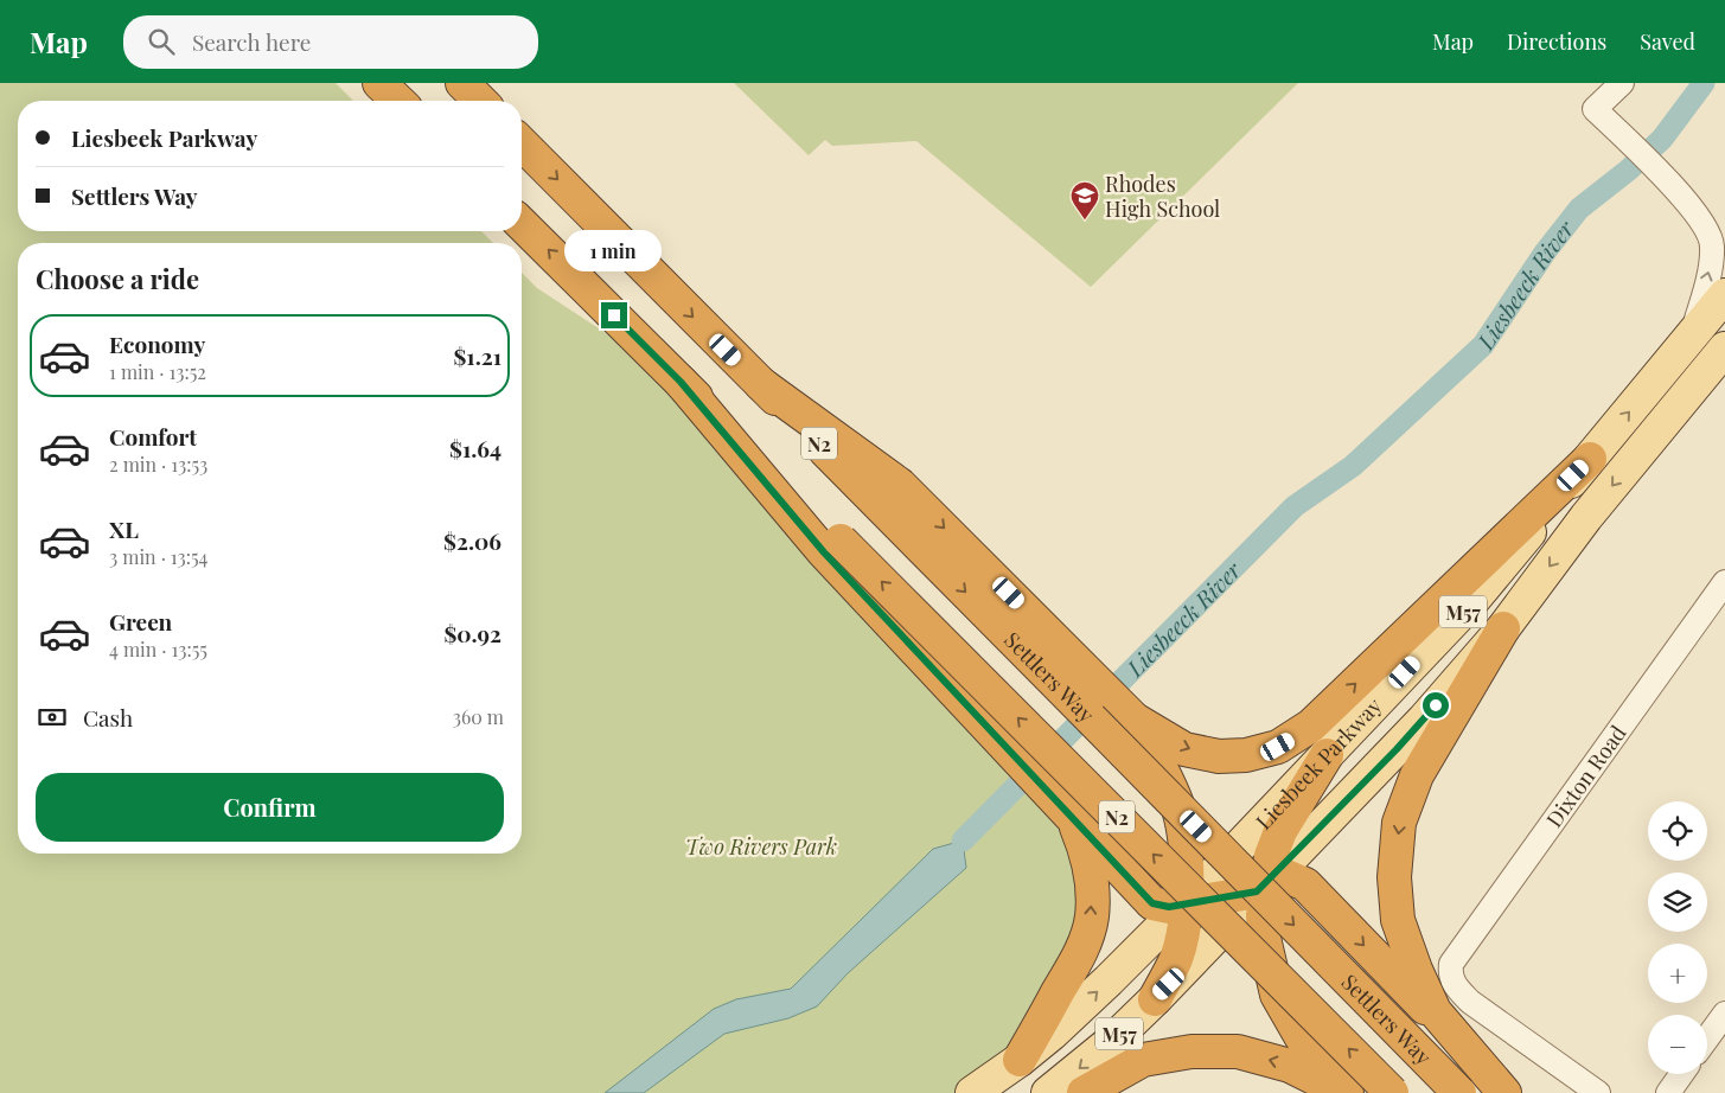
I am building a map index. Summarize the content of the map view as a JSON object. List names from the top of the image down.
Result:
{
  "streets": {
    "highway": ["N2", "Settlers Way"],
    "main road": ["M57", "Liesbeek Parkway"],
    "street": ["Dixton Road"]
  },
  "water": ["Liesbeeck River"],
  "parks": ["Two Rivers Park"],
  "places": {
    "school or university": ["Rhodes High School"]
  },
  "page": {
    "header": "Map",
    "search": "Search here",
    "nav": ["Map", "Directions", "Saved"],
    "banner": ["Liesbeek Parkway", "Settlers Way"],
    "bubble": "1 min",
    "heading": "Choose a ride",
    "list": [
      {
        "name": "Economy",
        "note": "1 min · 13:52",
        "value": "$1.21"
      },
      {
        "name": "Comfort",
        "note": "2 min · 13:53",
        "value": "$1.64"
      },
      {
        "name": "XL",
        "note": "3 min · 13:54",
        "value": "$2.06"
      },
      {
        "name": "Green",
        "note": "4 min · 13:55",
        "value": "$0.92"
      }
    ],
    "pay": ["Cash", "360 m"],
    "buttons": "Confirm",
    "map_buttons": ["+", "−"]
  }
}
